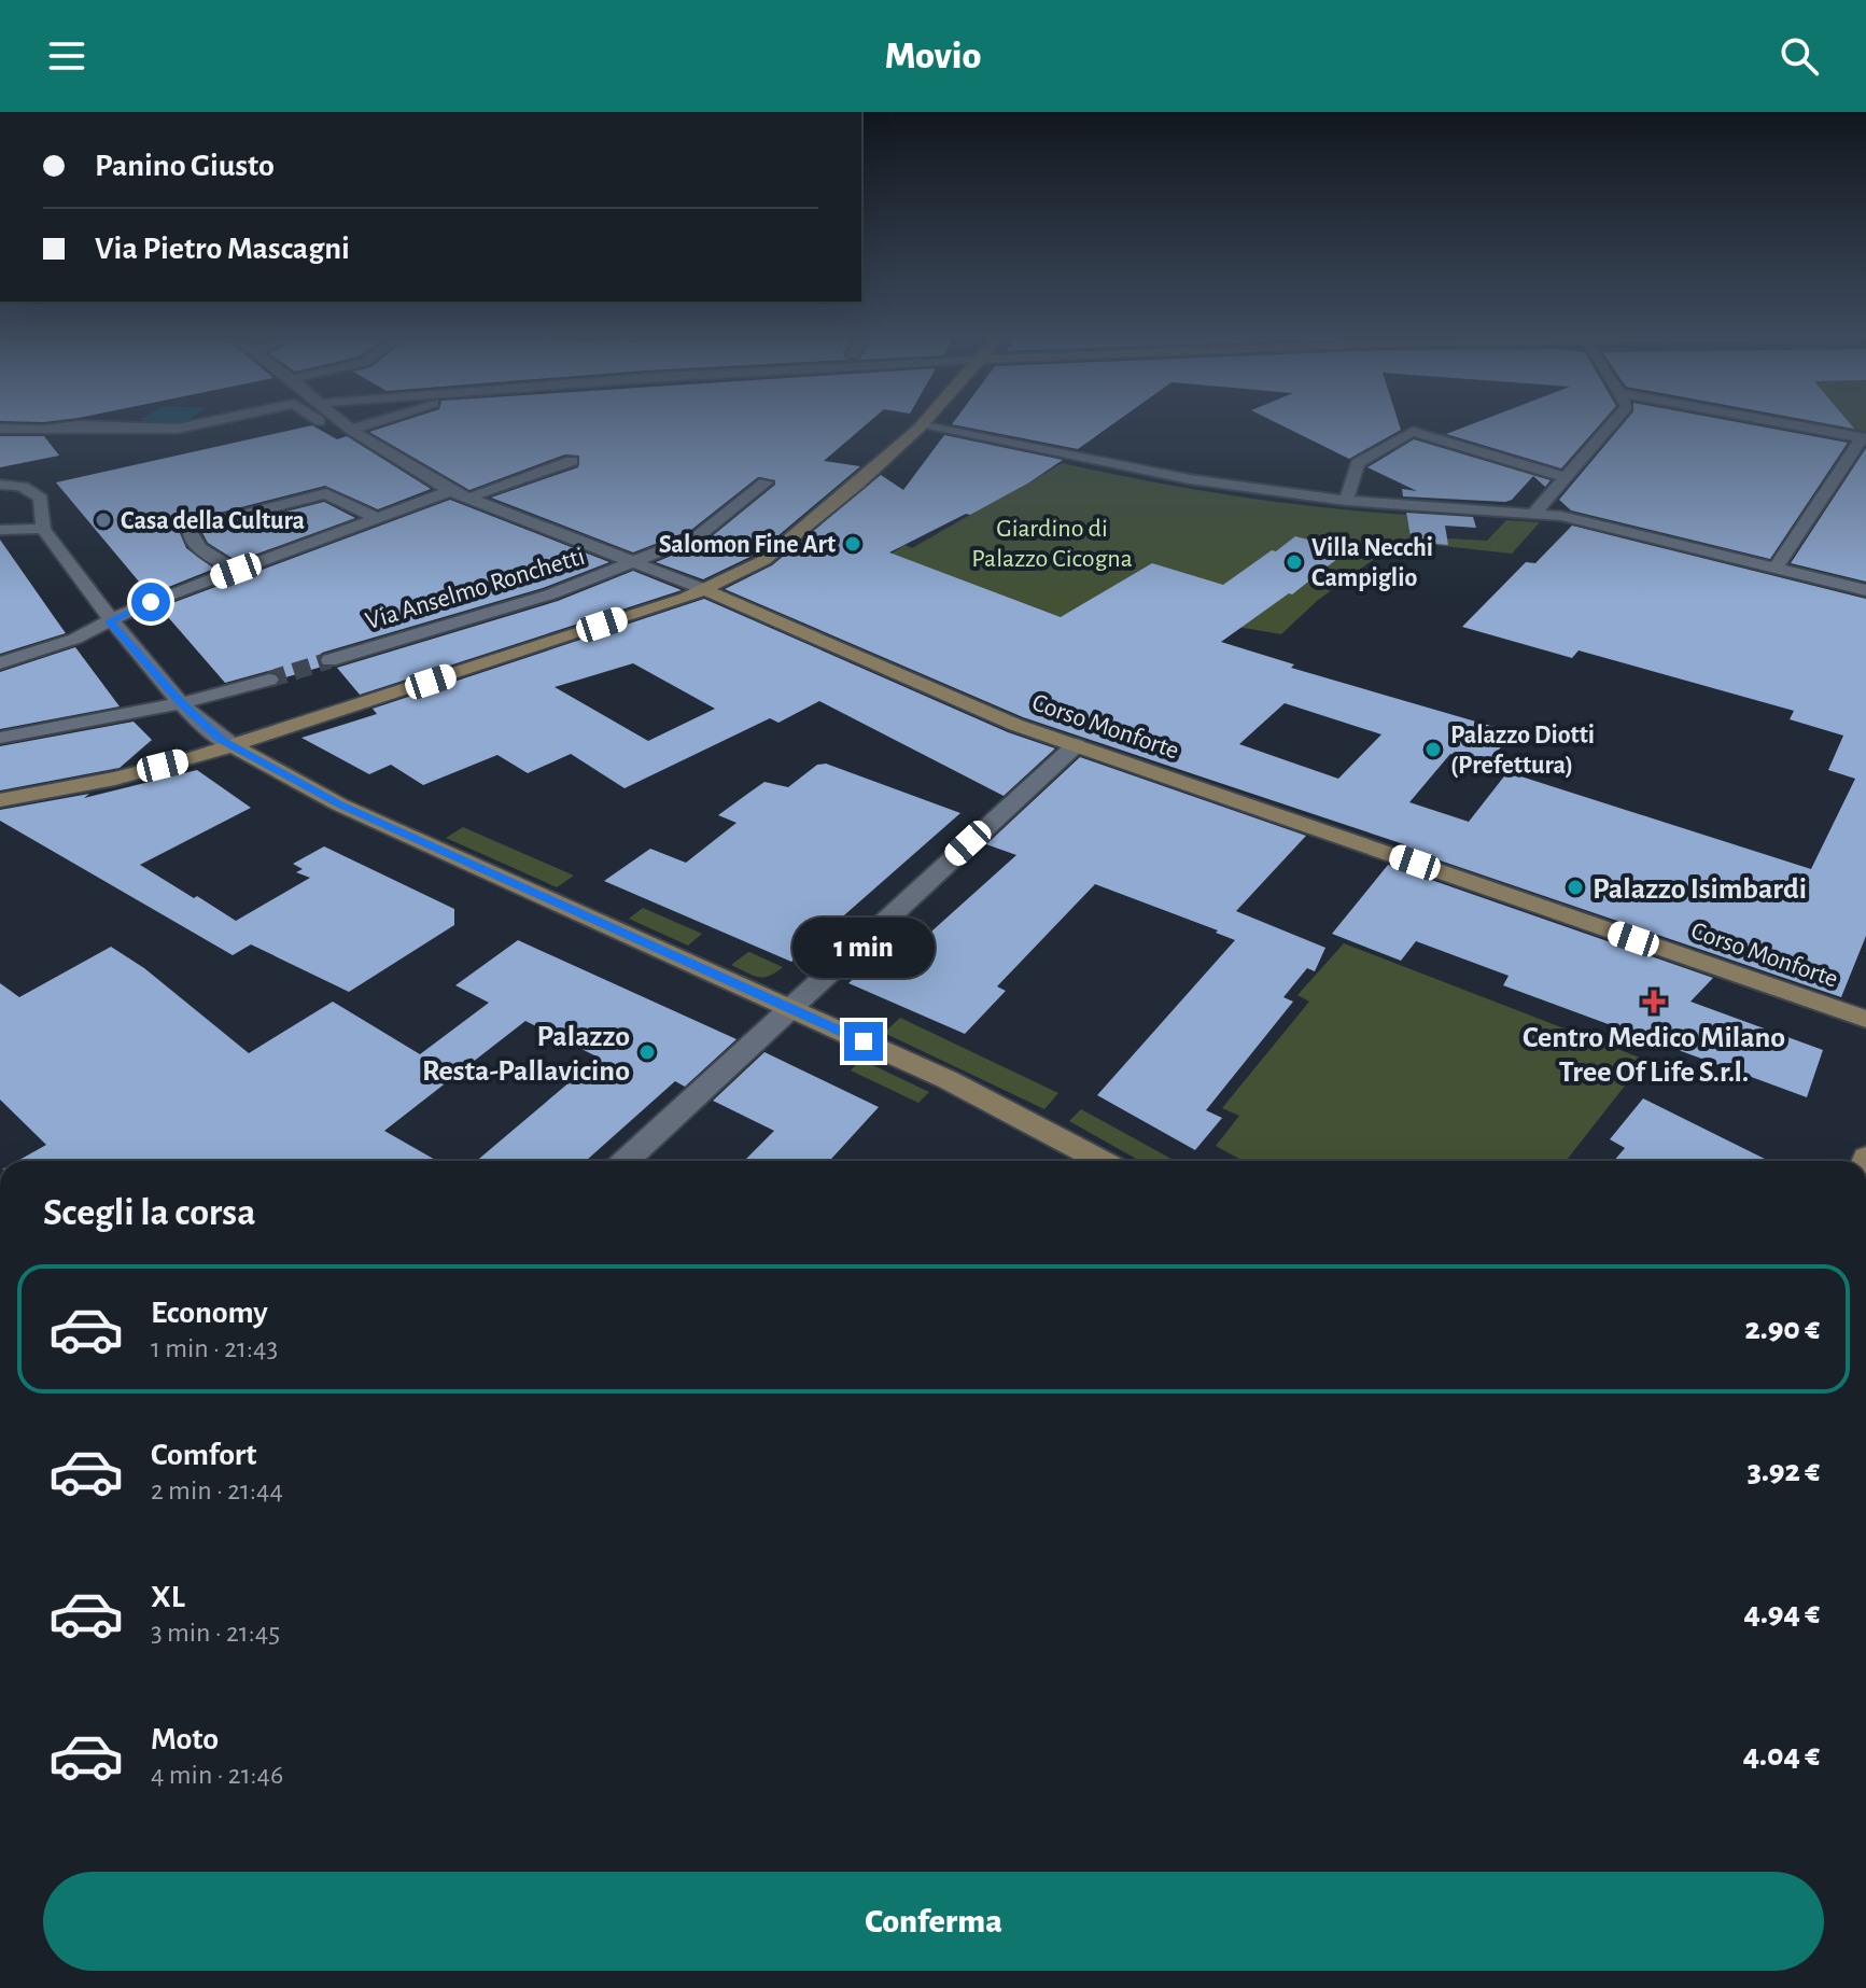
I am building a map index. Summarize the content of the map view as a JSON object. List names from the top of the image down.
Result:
{
  "streets": {
    "street": ["Via Anselmo Ronchetti", "Corso Monforte"]
  },
  "crossings": [
    ["Via Anselmo Ronchetti", "Corso Monforte"]
  ],
  "parks": ["Giardino di Palazzo Cicogna"],
  "places": {
    "other": [
      "Casa della Cultura",
      "Salomon Fine Art",
      "Villa Necchi Campiglio",
      "Palazzo Diotti (Prefettura)",
      "Palazzo Isimbardi",
      "Palazzo Resta-Pallavicino"
    ],
    "health": ["Centro Medico Milano Tree Of Life S.r.l."]
  },
  "page": {
    "header": "Movio",
    "banner": ["Panino Giusto", "Via Pietro Mascagni"],
    "bubble": "1 min",
    "heading": "Scegli la corsa",
    "list": [
      {
        "name": "Economy",
        "note": "1 min · 21:43",
        "value": "2.90 €"
      },
      {
        "name": "Comfort",
        "note": "2 min · 21:44",
        "value": "3.92 €"
      },
      {
        "name": "XL",
        "note": "3 min · 21:45",
        "value": "4.94 €"
      },
      {
        "name": "Moto",
        "note": "4 min · 21:46",
        "value": "4.04 €"
      }
    ],
    "buttons": "Conferma"
  }
}
